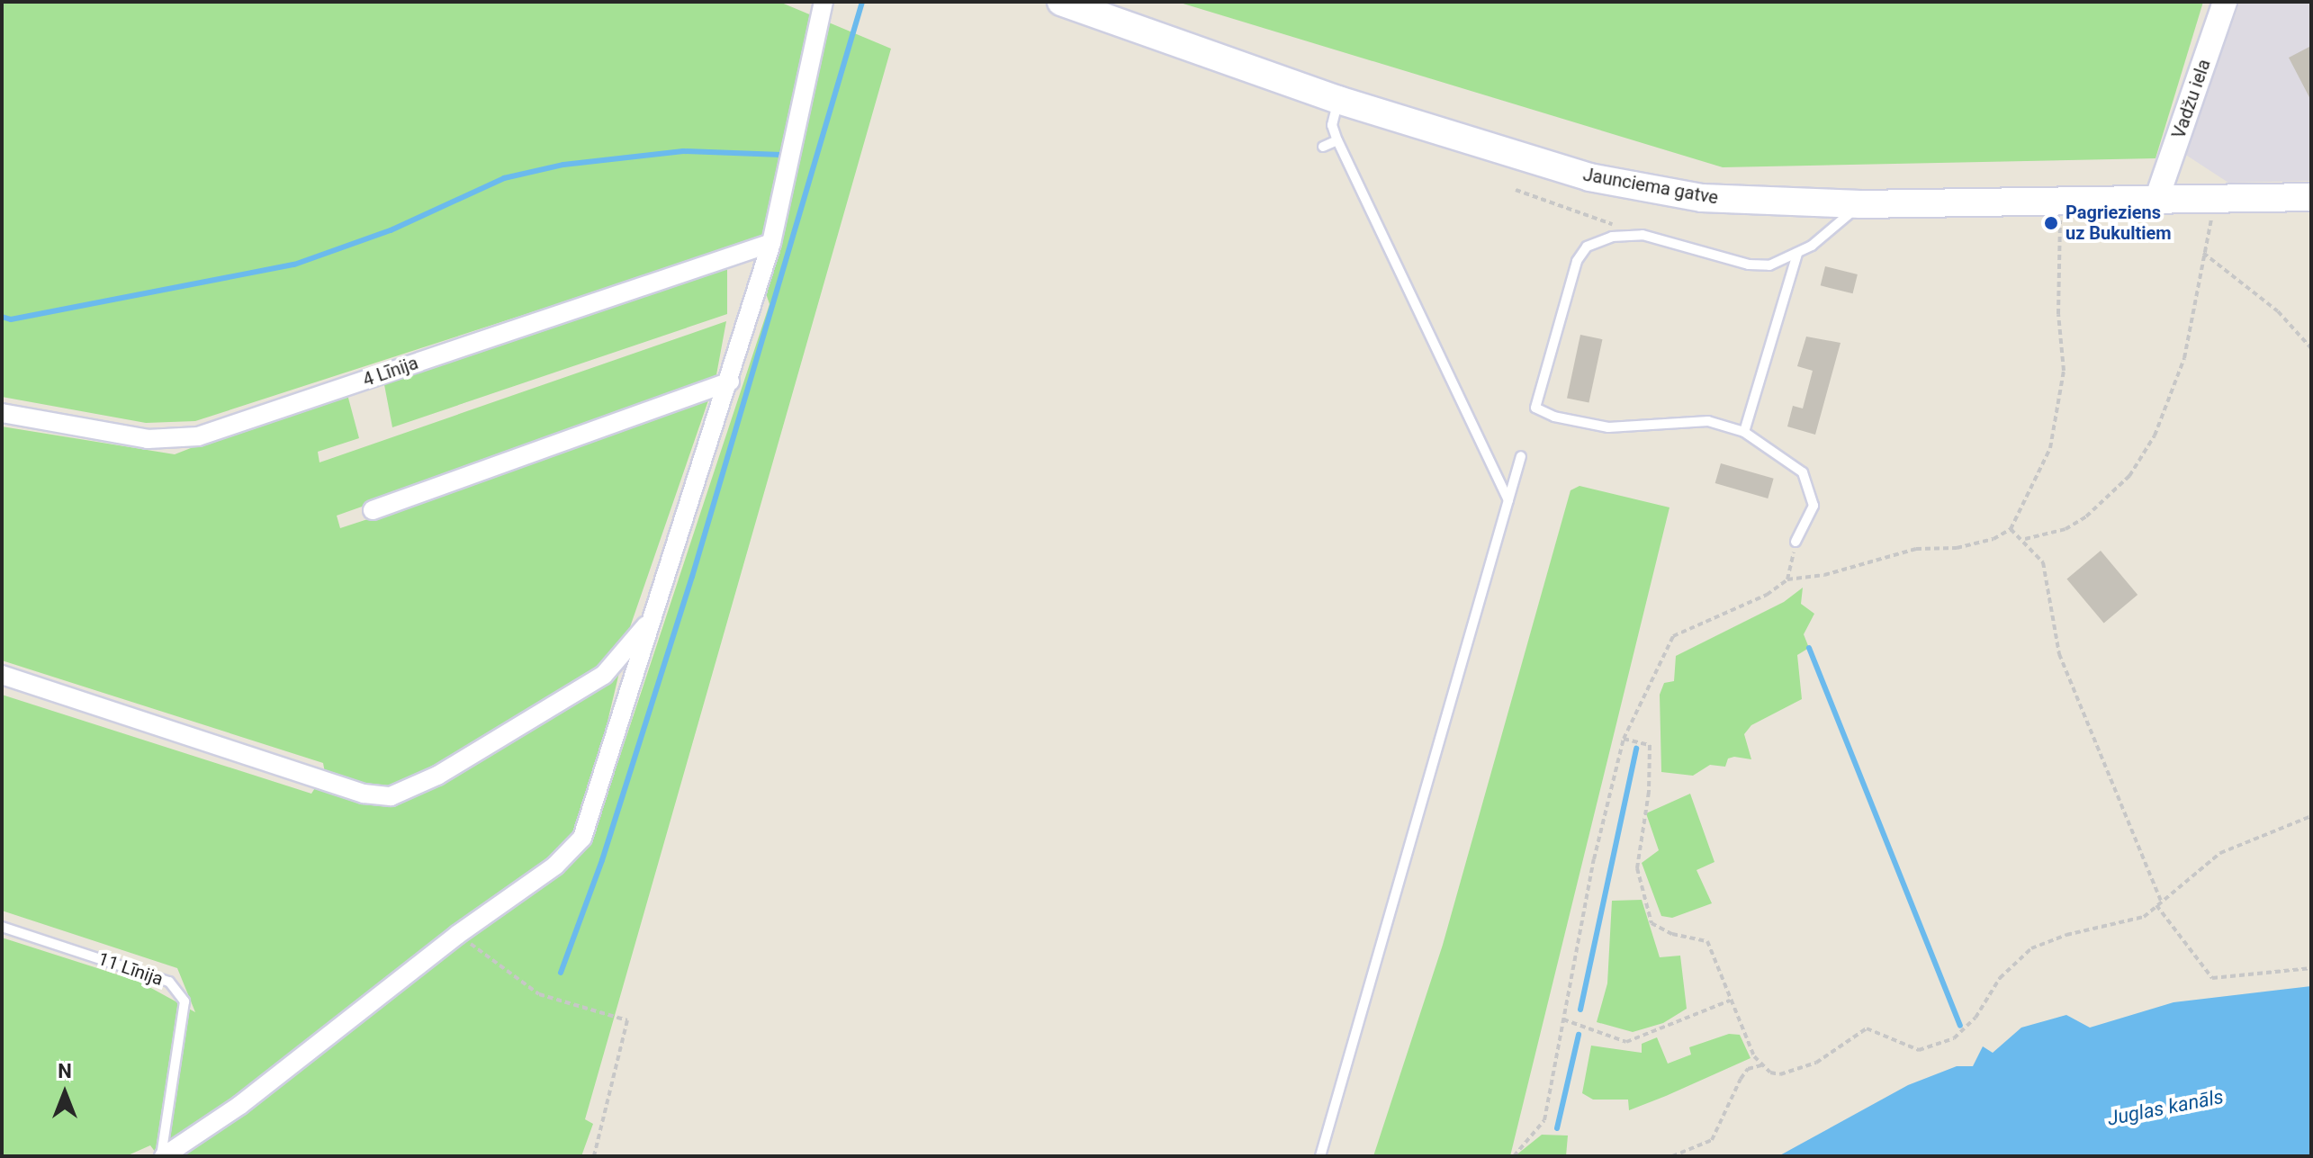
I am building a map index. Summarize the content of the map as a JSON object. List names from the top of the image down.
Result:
{
  "streets": {
    "main road": ["Jaunciema gatve"],
    "street": ["Vadžu iela", "4 Līnija"],
    "lane": ["11 Līnija"]
  },
  "crossings": [
    ["Vadžu iela", "Jaunciema gatve"]
  ],
  "water": ["Juglas kanāls"],
  "places": ["Pagrieziens uz Bukultiem"],
  "north": "top"
}
